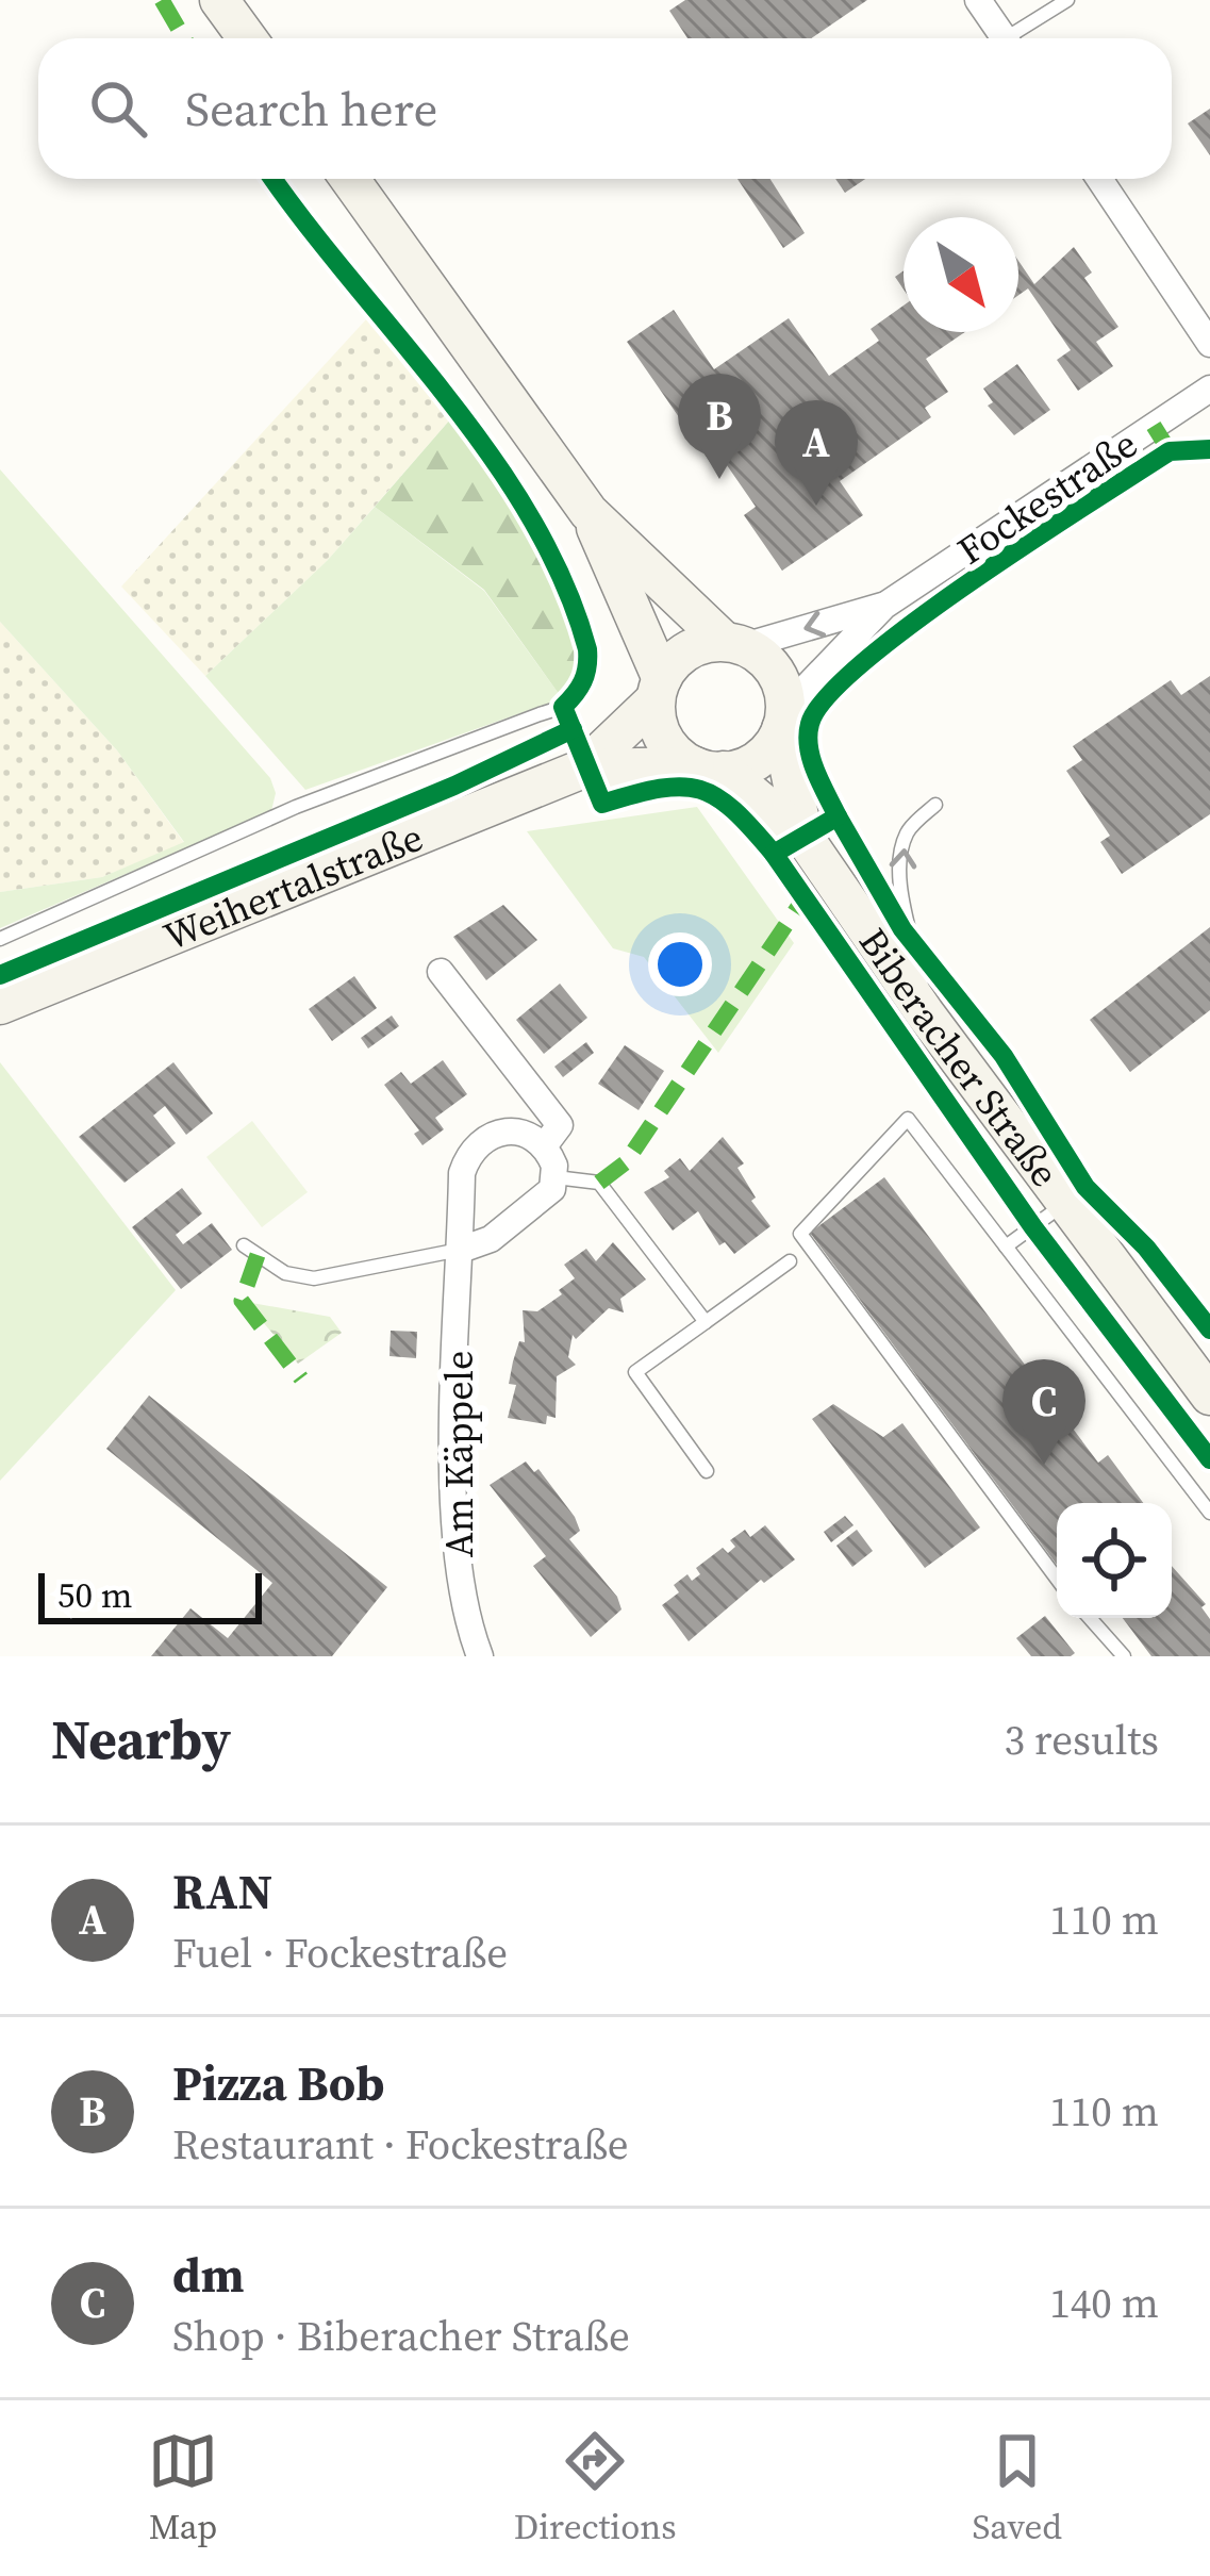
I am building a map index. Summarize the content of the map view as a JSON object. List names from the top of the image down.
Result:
{
  "streets": {
    "main road": ["Weihertalstraße", "Biberacher Straße"],
    "street": ["Fockestraße", "Am Käppele"]
  },
  "crossings": [
    ["Fockestraße", "Weihertalstraße"],
    ["Fockestraße", "Biberacher Straße"],
    ["Weihertalstraße", "Biberacher Straße"]
  ],
  "scale_bar": "50 m",
  "north": "bottom right",
  "page": {
    "search": "Search here",
    "pins": ["B", "A", "C"],
    "scale": "50 m",
    "heading": ["Nearby", "3 results"],
    "list": [
      {
        "mark": "A",
        "name": "RAN",
        "note": "Fuel · Fockestraße",
        "value": "110 m"
      },
      {
        "mark": "B",
        "name": "Pizza Bob",
        "note": "Restaurant · Fockestraße",
        "value": "110 m"
      },
      {
        "mark": "C",
        "name": "dm",
        "note": "Shop · Biberacher Straße",
        "value": "140 m"
      }
    ],
    "nav": ["Map", "Directions", "Saved"]
  }
}
